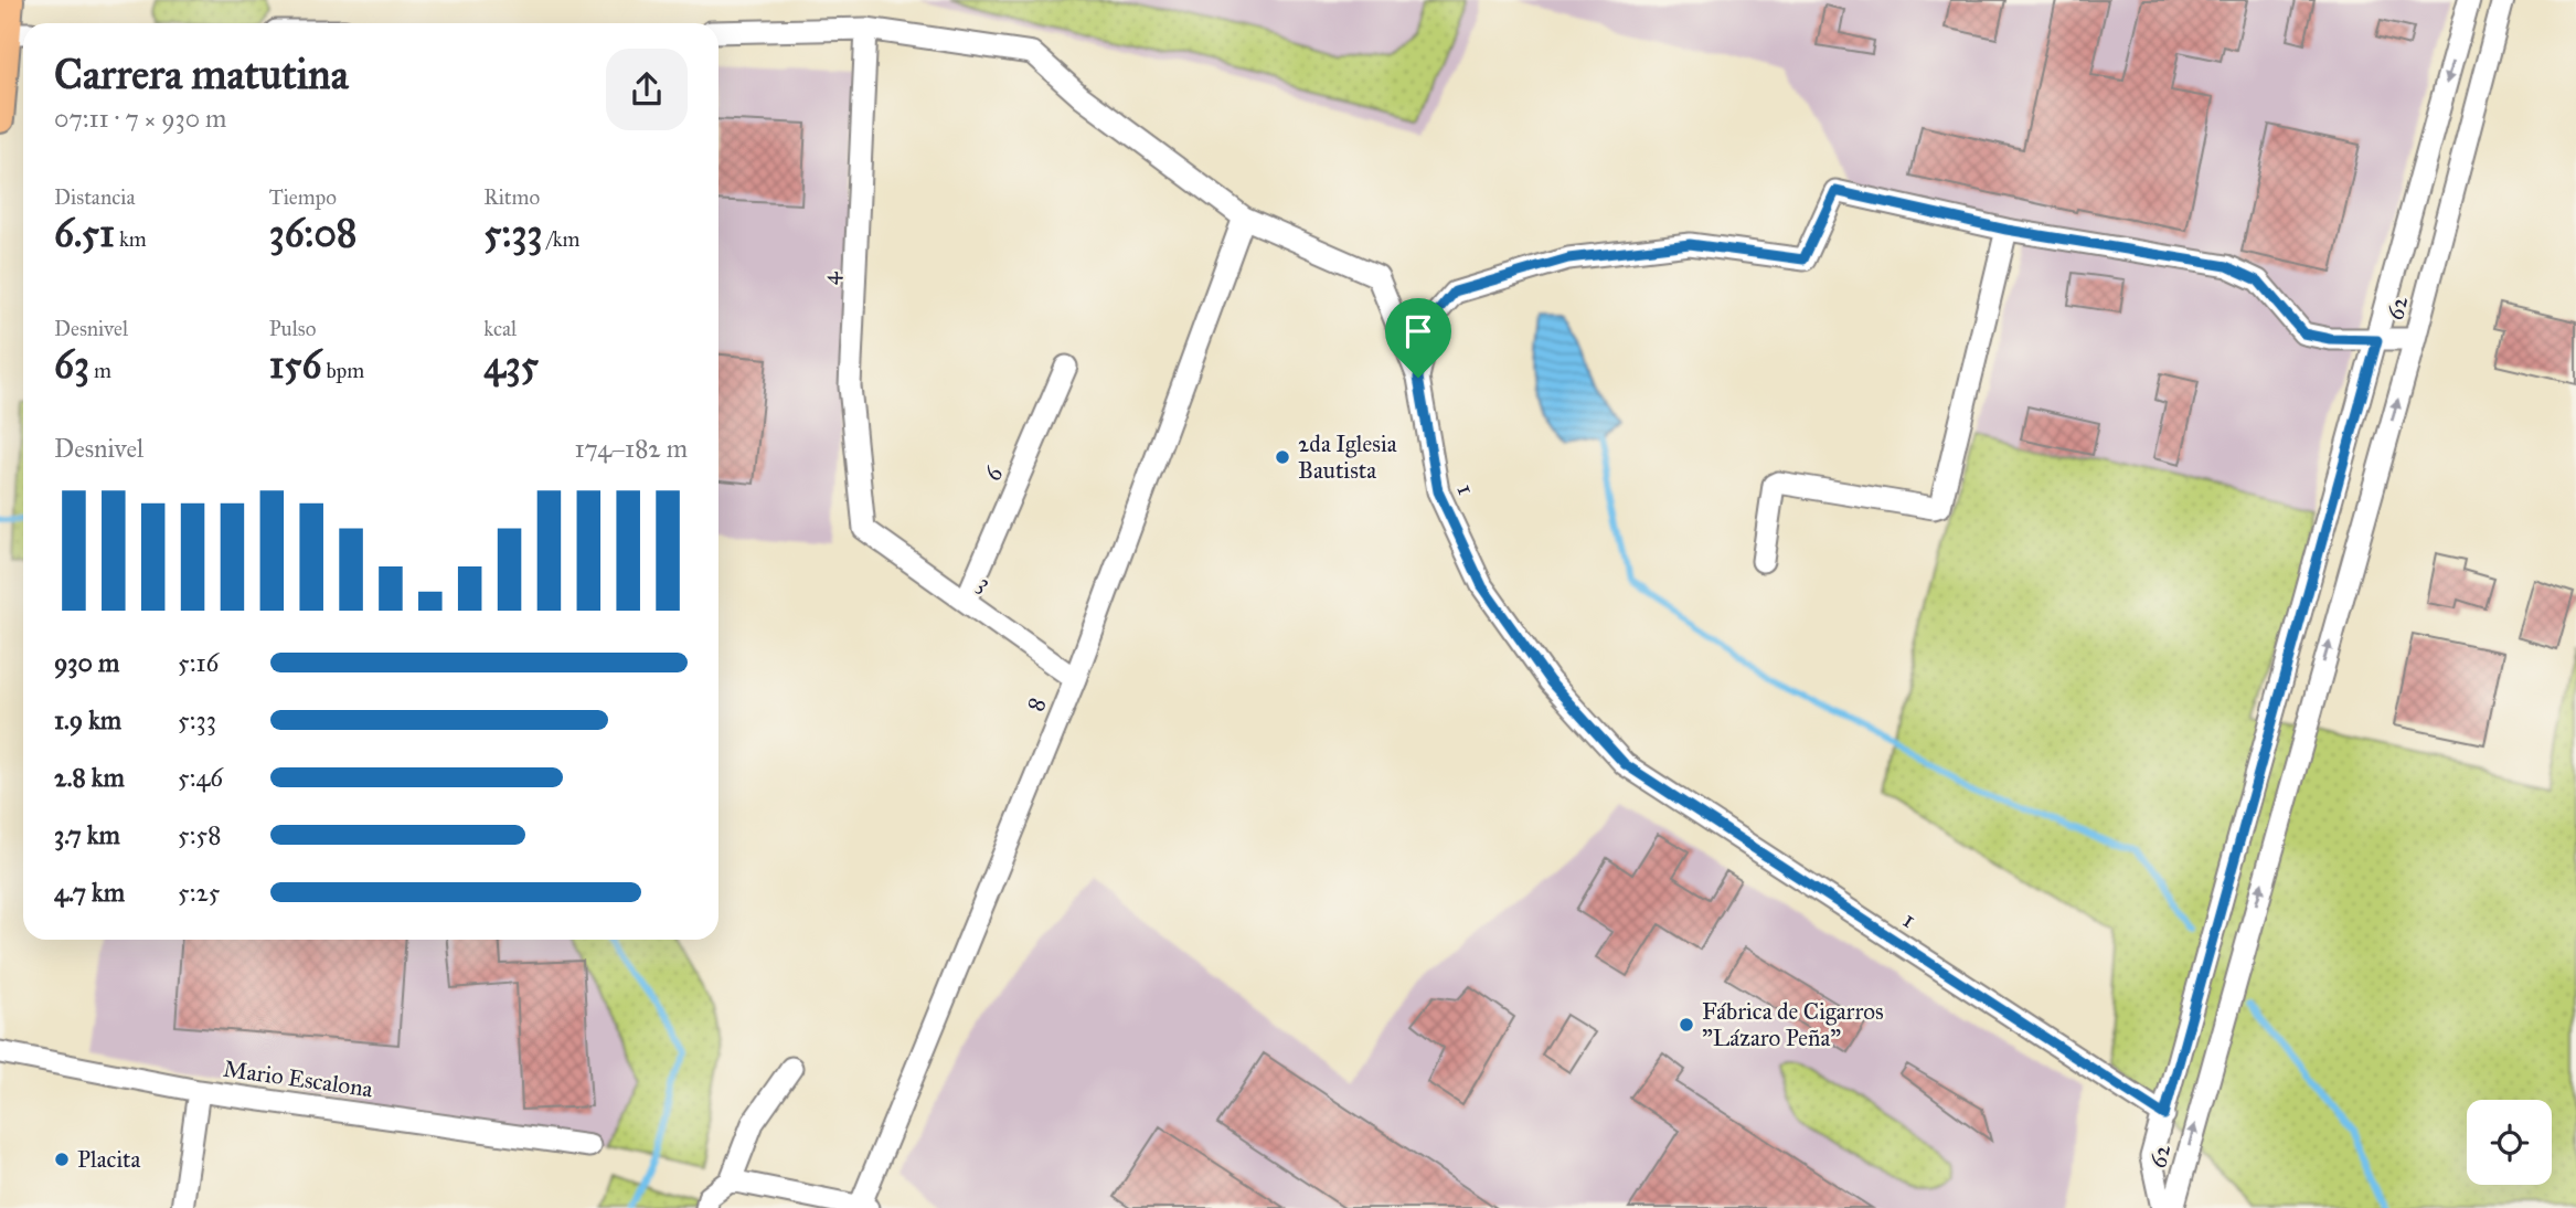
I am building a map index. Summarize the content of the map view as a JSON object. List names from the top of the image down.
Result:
{
  "streets": {
    "street": [
      "4",
      "62",
      "6",
      "1",
      "3",
      "8",
      "Mario Escalona"
    ]
  },
  "crossings": [
    ["4", "1"],
    ["4", "3"],
    ["62", "1"],
    ["6", "3"],
    ["1", "8"],
    ["3", "8"]
  ],
  "places": ["2da Iglesia Bautista", "Fábrica de Cigarros \"Lázaro Peña\"", "Placita"],
  "page": {
    "heading": ["Carrera matutina", "07:11 · 7 × 930 m"],
    "stats": [
      ["Distancia", "6.51 km"],
      ["Tiempo", "36:08"],
      ["Ritmo", "5:33 /km"],
      ["Desnivel", "63 m"],
      ["Pulso", "156 bpm"],
      ["kcal", "435"]
    ],
    "chart": ["Desnivel", "174–182 m"],
    "list": [
      {
        "name": "930 m",
        "note": "5:16"
      },
      {
        "name": "1.9 km",
        "note": "5:33"
      },
      {
        "name": "2.8 km",
        "note": "5:46"
      },
      {
        "name": "3.7 km",
        "note": "5:58"
      },
      {
        "name": "4.7 km",
        "note": "5:25"
      }
    ]
  }
}
